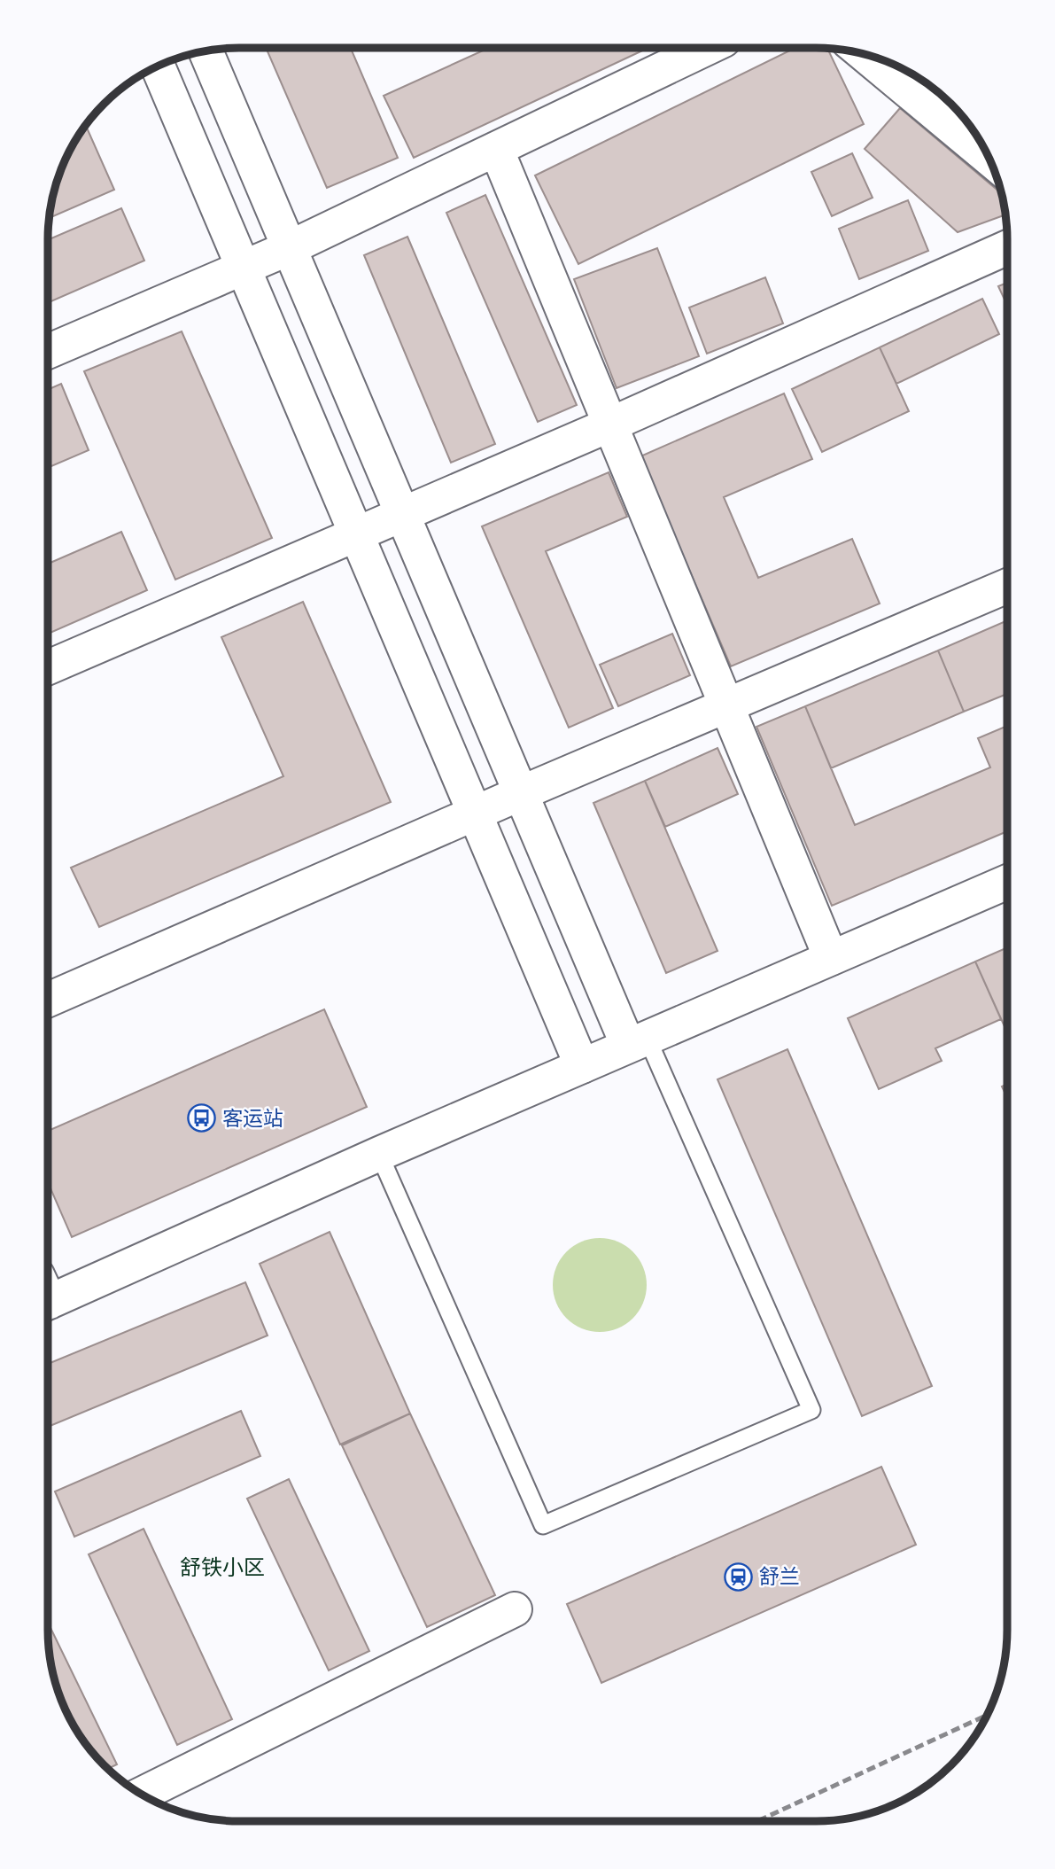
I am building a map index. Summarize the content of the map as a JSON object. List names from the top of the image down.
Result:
{
  "districts": ["舒铁小区"],
  "places": {
    "bus stop": ["客运站"],
    "station": ["舒兰"]
  }
}
